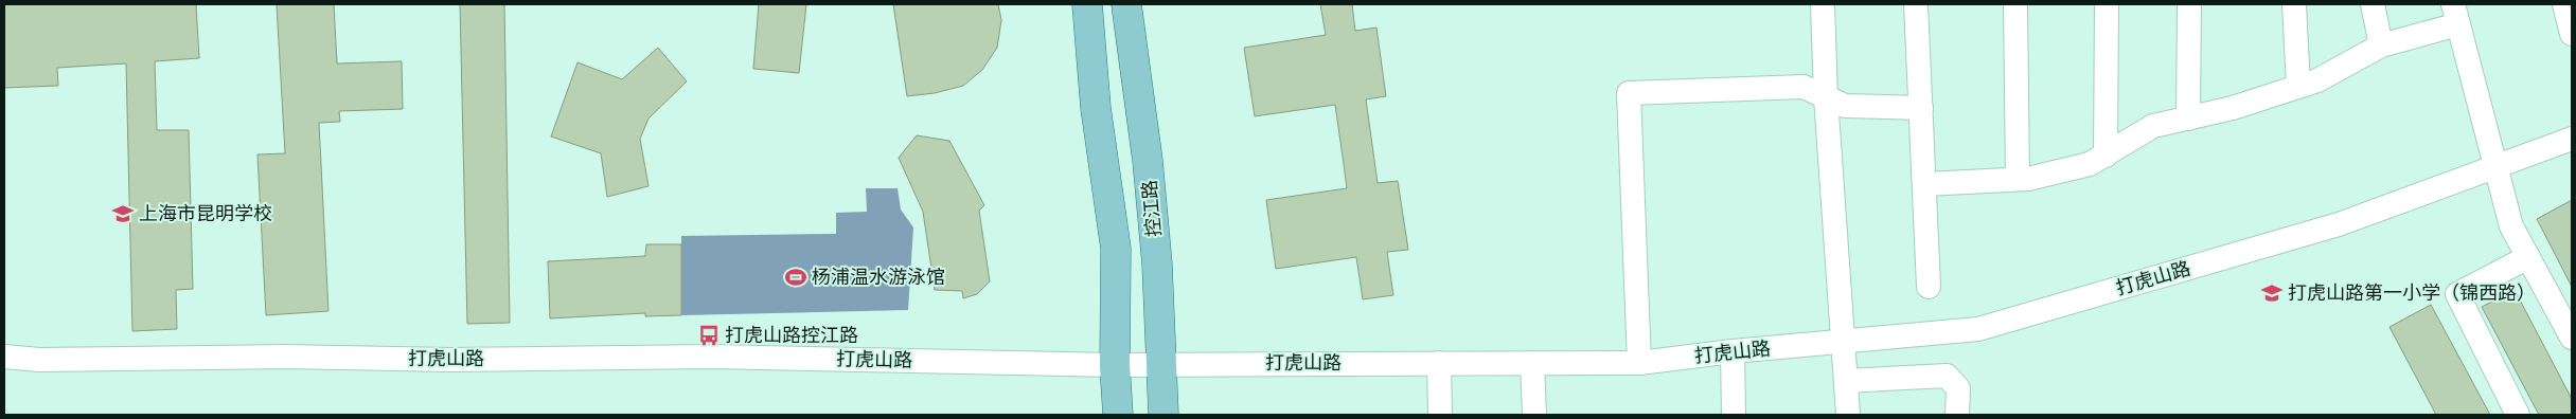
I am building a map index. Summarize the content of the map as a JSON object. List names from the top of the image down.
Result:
{
  "streets": {
    "main road": ["控江路"],
    "street": ["打虎山路"]
  },
  "crossings": [
    ["控江路", "打虎山路"]
  ],
  "places": {
    "school or university": ["上海市昆明学校", "打虎山路第一小学（锦西路）"],
    "sports": ["杨浦温水游泳馆"],
    "bus stop": ["打虎山路控江路"]
  }
}
